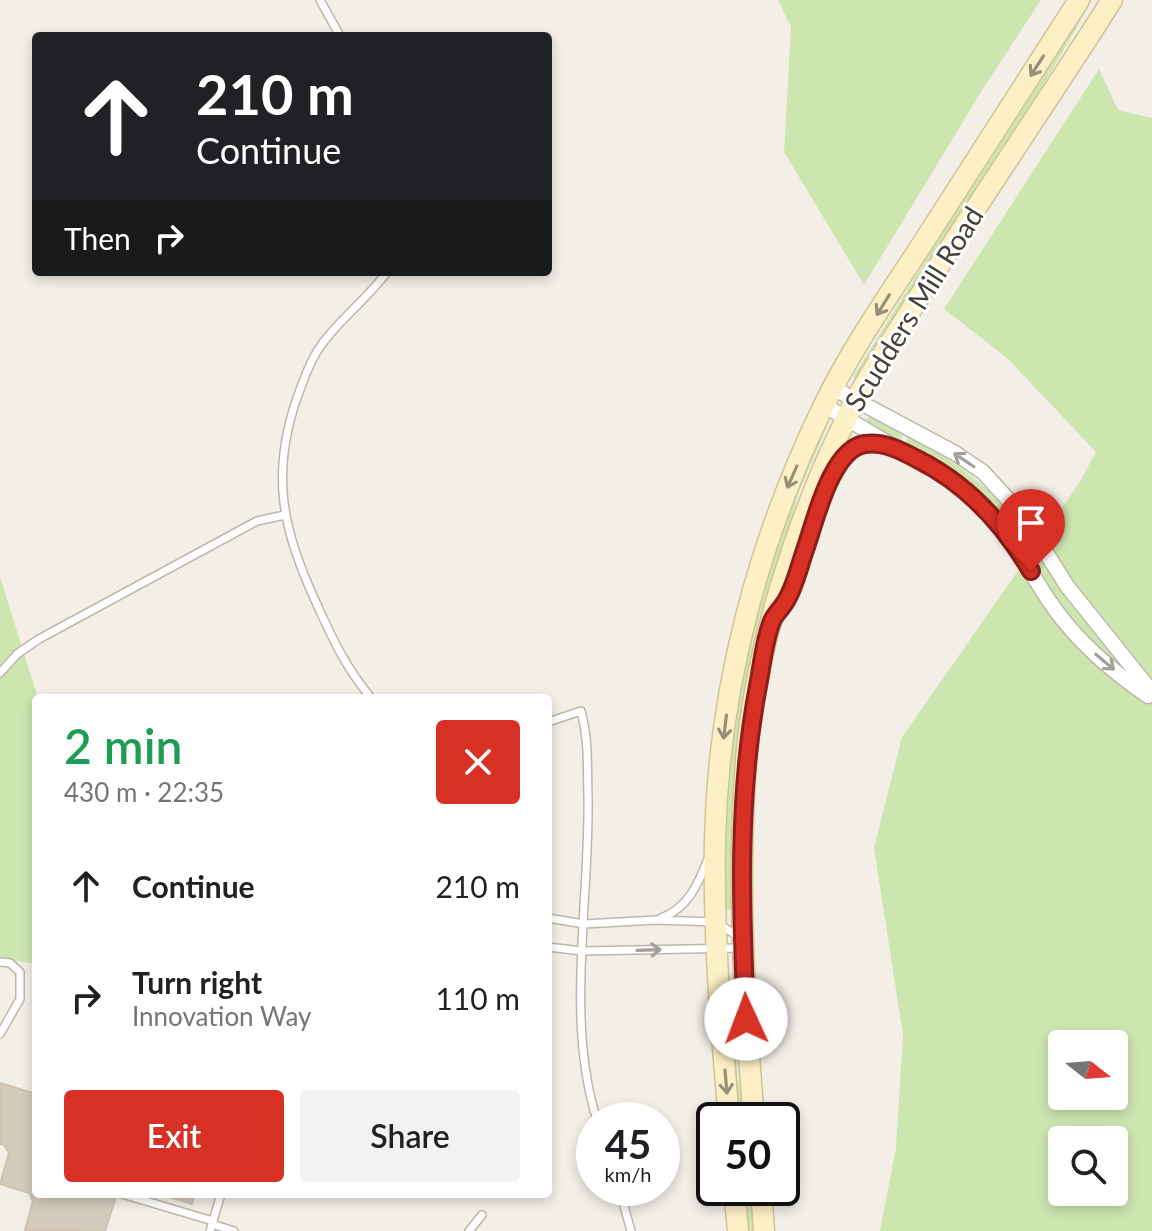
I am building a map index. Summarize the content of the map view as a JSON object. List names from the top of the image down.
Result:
{
  "streets": {
    "main road": ["Scudders Mill Road"]
  },
  "north": "right",
  "page": {
    "turn": ["210 m", "Continue"],
    "then": "Then",
    "heading": ["2 min", "430 m · 22:35"],
    "list": [
      {
        "name": "Continue",
        "value": "210 m"
      },
      {
        "name": "Turn right",
        "note": "Innovation Way",
        "value": "110 m"
      }
    ],
    "buttons": ["Exit", "Share"],
    "speed": "45 km/h",
    "limit": "50"
  }
}
